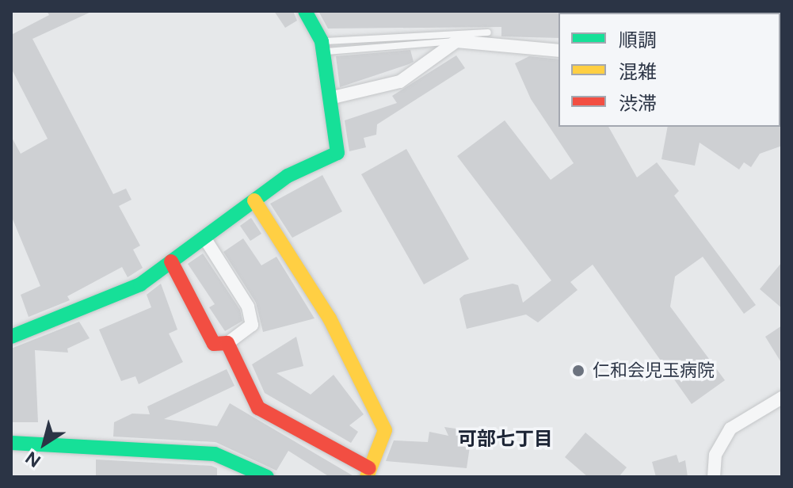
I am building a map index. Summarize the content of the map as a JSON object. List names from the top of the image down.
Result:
{
  "districts": ["可部七丁目"],
  "places": ["仁和会児玉病院"],
  "legend": ["順調", "混雑", "渋滞"],
  "north": "bottom left"
}
